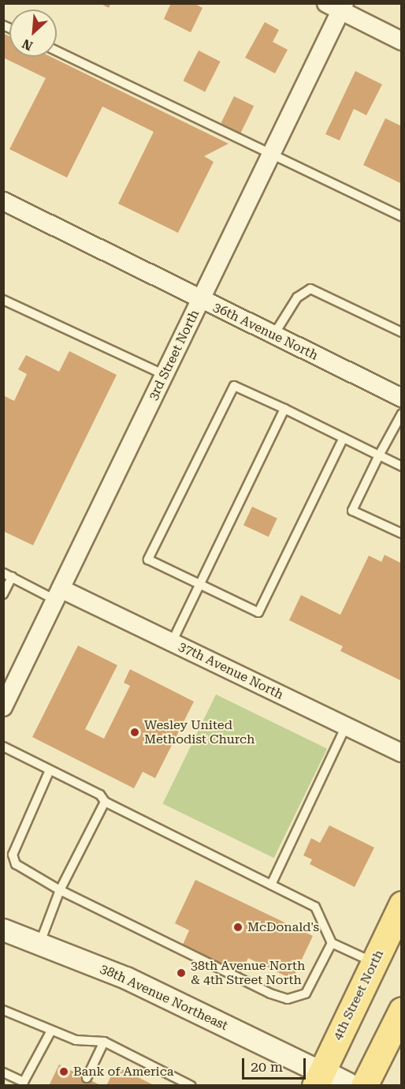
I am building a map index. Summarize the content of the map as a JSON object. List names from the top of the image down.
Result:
{
  "streets": {
    "main road": ["4th Street North"],
    "street": [
      "36th Avenue North",
      "3rd Street North",
      "37th Avenue North",
      "38th Avenue Northeast"
    ]
  },
  "crossings": [
    ["36th Avenue North", "3rd Street North"],
    ["3rd Street North", "37th Avenue North"],
    ["4th Street North", "38th Avenue Northeast"]
  ],
  "places": [
    "Wesley United Methodist Church",
    "McDonald's",
    "38th Avenue North & 4th Street North",
    "Bank of America"
  ],
  "scale_bar": "20 m",
  "north": "bottom left"
}
